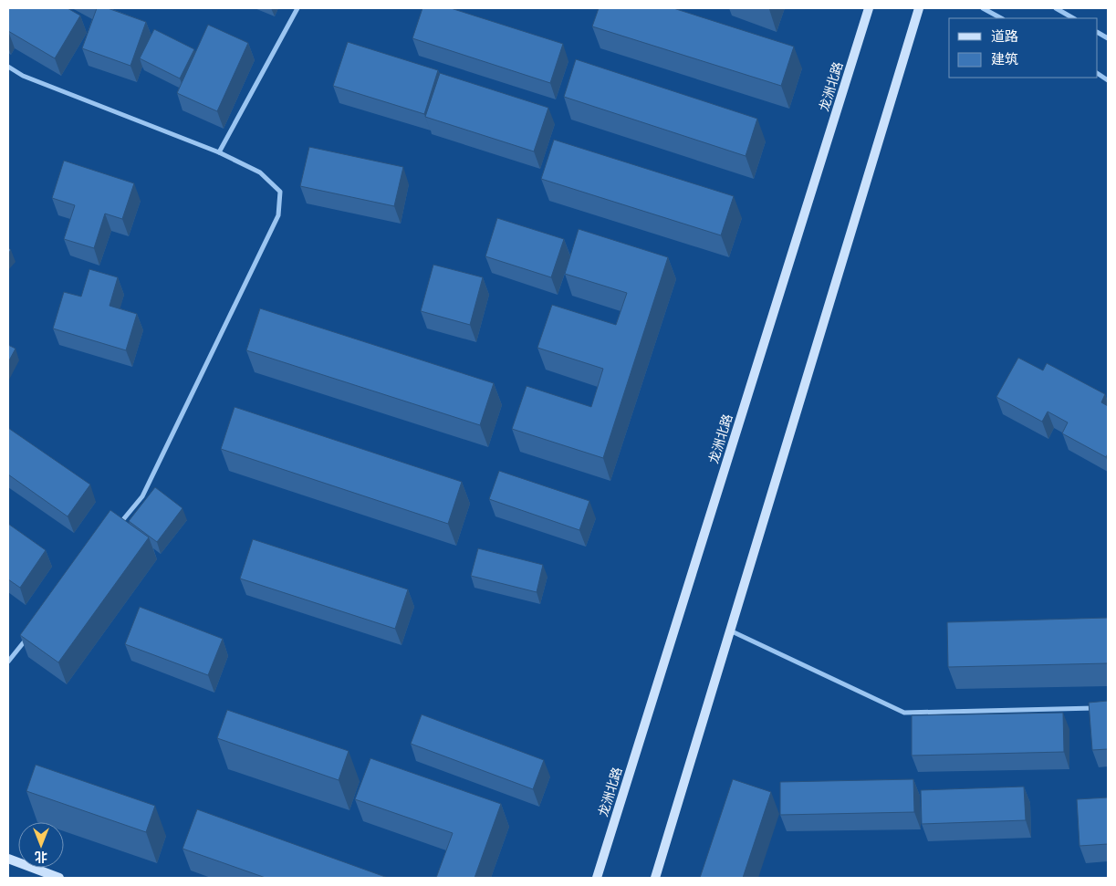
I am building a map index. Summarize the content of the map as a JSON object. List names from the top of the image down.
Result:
{
  "streets": {
    "main road": ["龙洲北路"]
  },
  "legend": ["道路", "建筑"],
  "north": "bottom"
}
